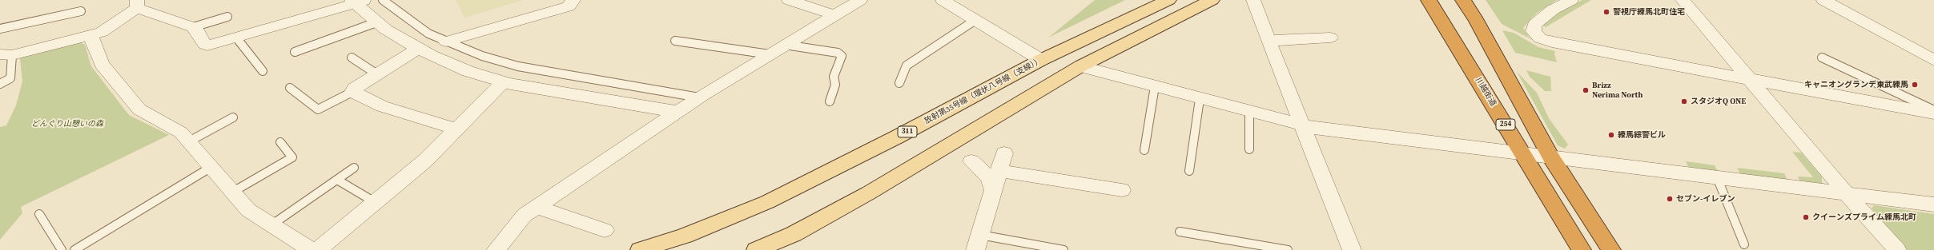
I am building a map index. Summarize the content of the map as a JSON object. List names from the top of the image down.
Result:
{
  "streets": {
    "highway": ["川越街道", "254"],
    "main road": ["放射第35号線（環状八号線（支線））", "311"]
  },
  "parks": ["どんぐり山憩いの森"],
  "places": [
    "警視庁練馬北町住宅",
    "キャニオングランデ東武練馬",
    "Brizz Nerima North",
    "スタジオQ ONE",
    "練馬綜警ビル",
    "セブン-イレブン",
    "クイーンズプライム練馬北町"
  ]
}
